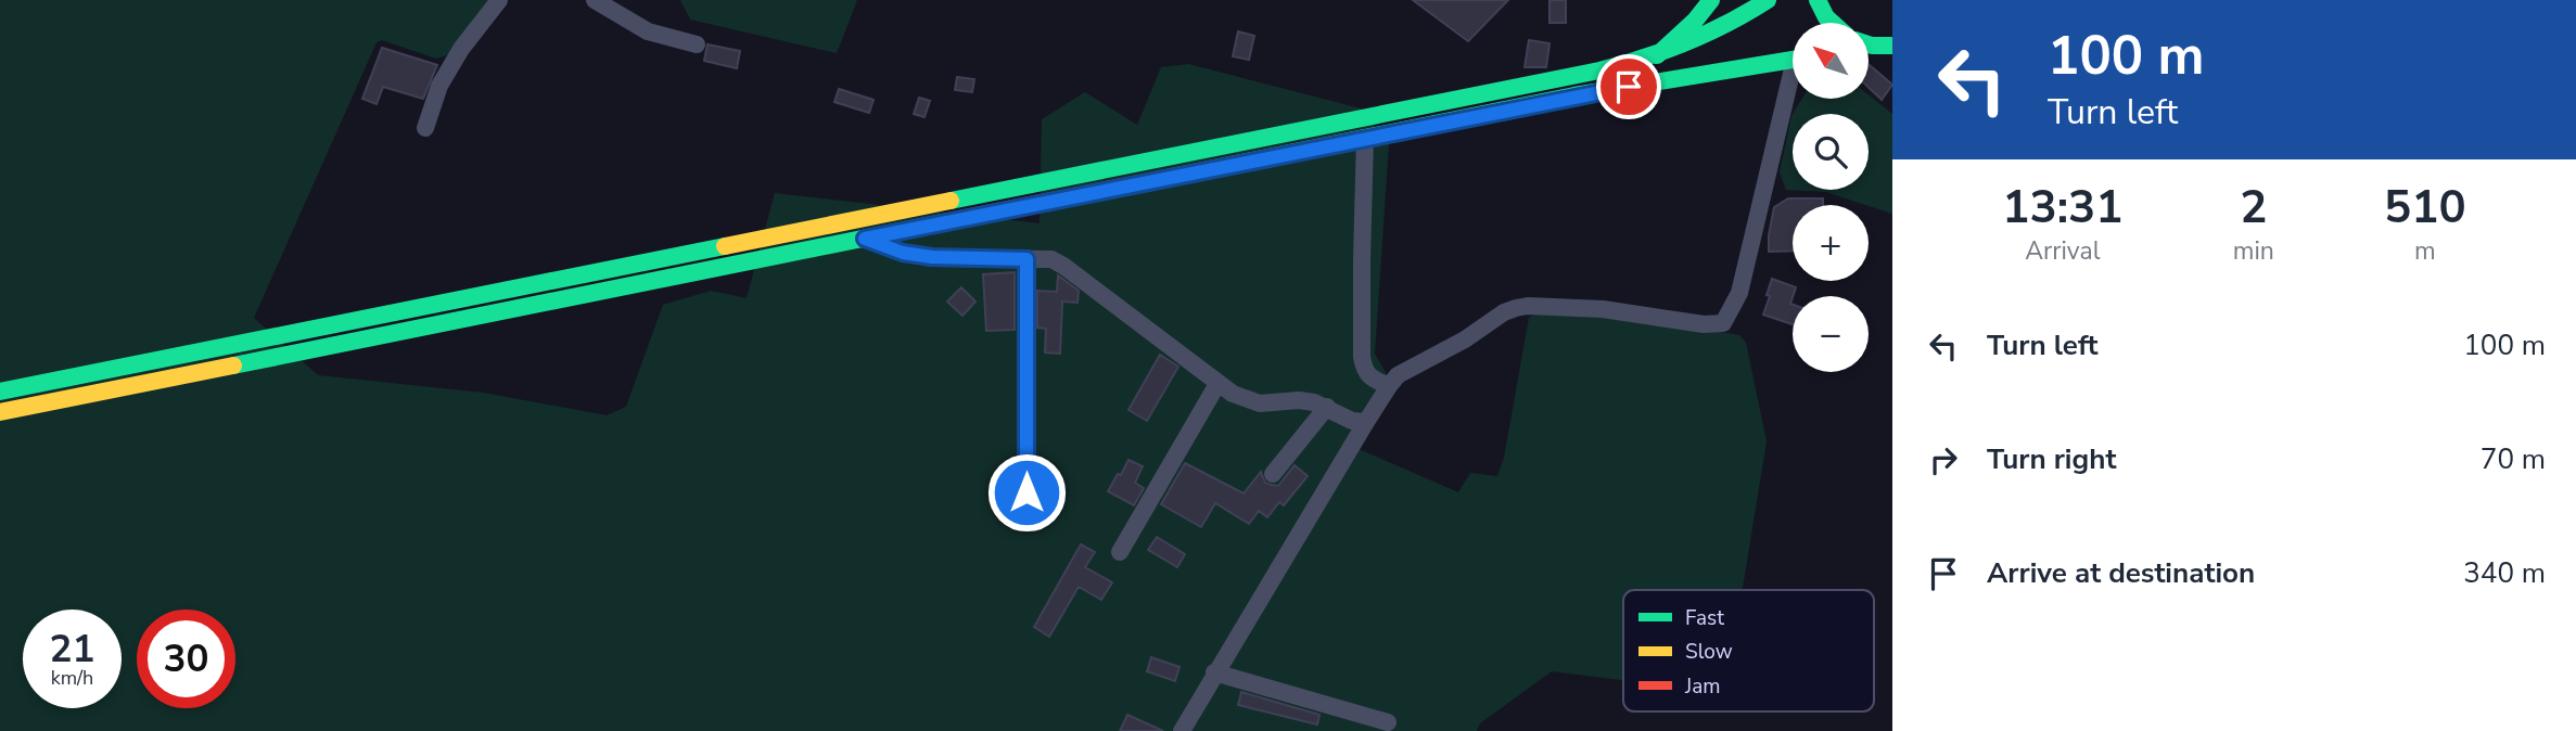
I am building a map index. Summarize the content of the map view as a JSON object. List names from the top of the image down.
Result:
{
  "legend": ["Fast", "Slow", "Jam"],
  "north": "top left",
  "page": {
    "turn": ["100 m", "Turn left"],
    "map_buttons": ["+", "−"],
    "eta": [
      "13:31",
      "Arrival",
      "2",
      "min",
      "510",
      "m"
    ],
    "list": [
      {
        "name": "Turn left",
        "value": "100 m"
      },
      {
        "name": "Turn right",
        "value": "70 m"
      },
      {
        "name": "Arrive at destination",
        "value": "340 m"
      }
    ],
    "speed": "21 km/h",
    "limit": "30"
  }
}
